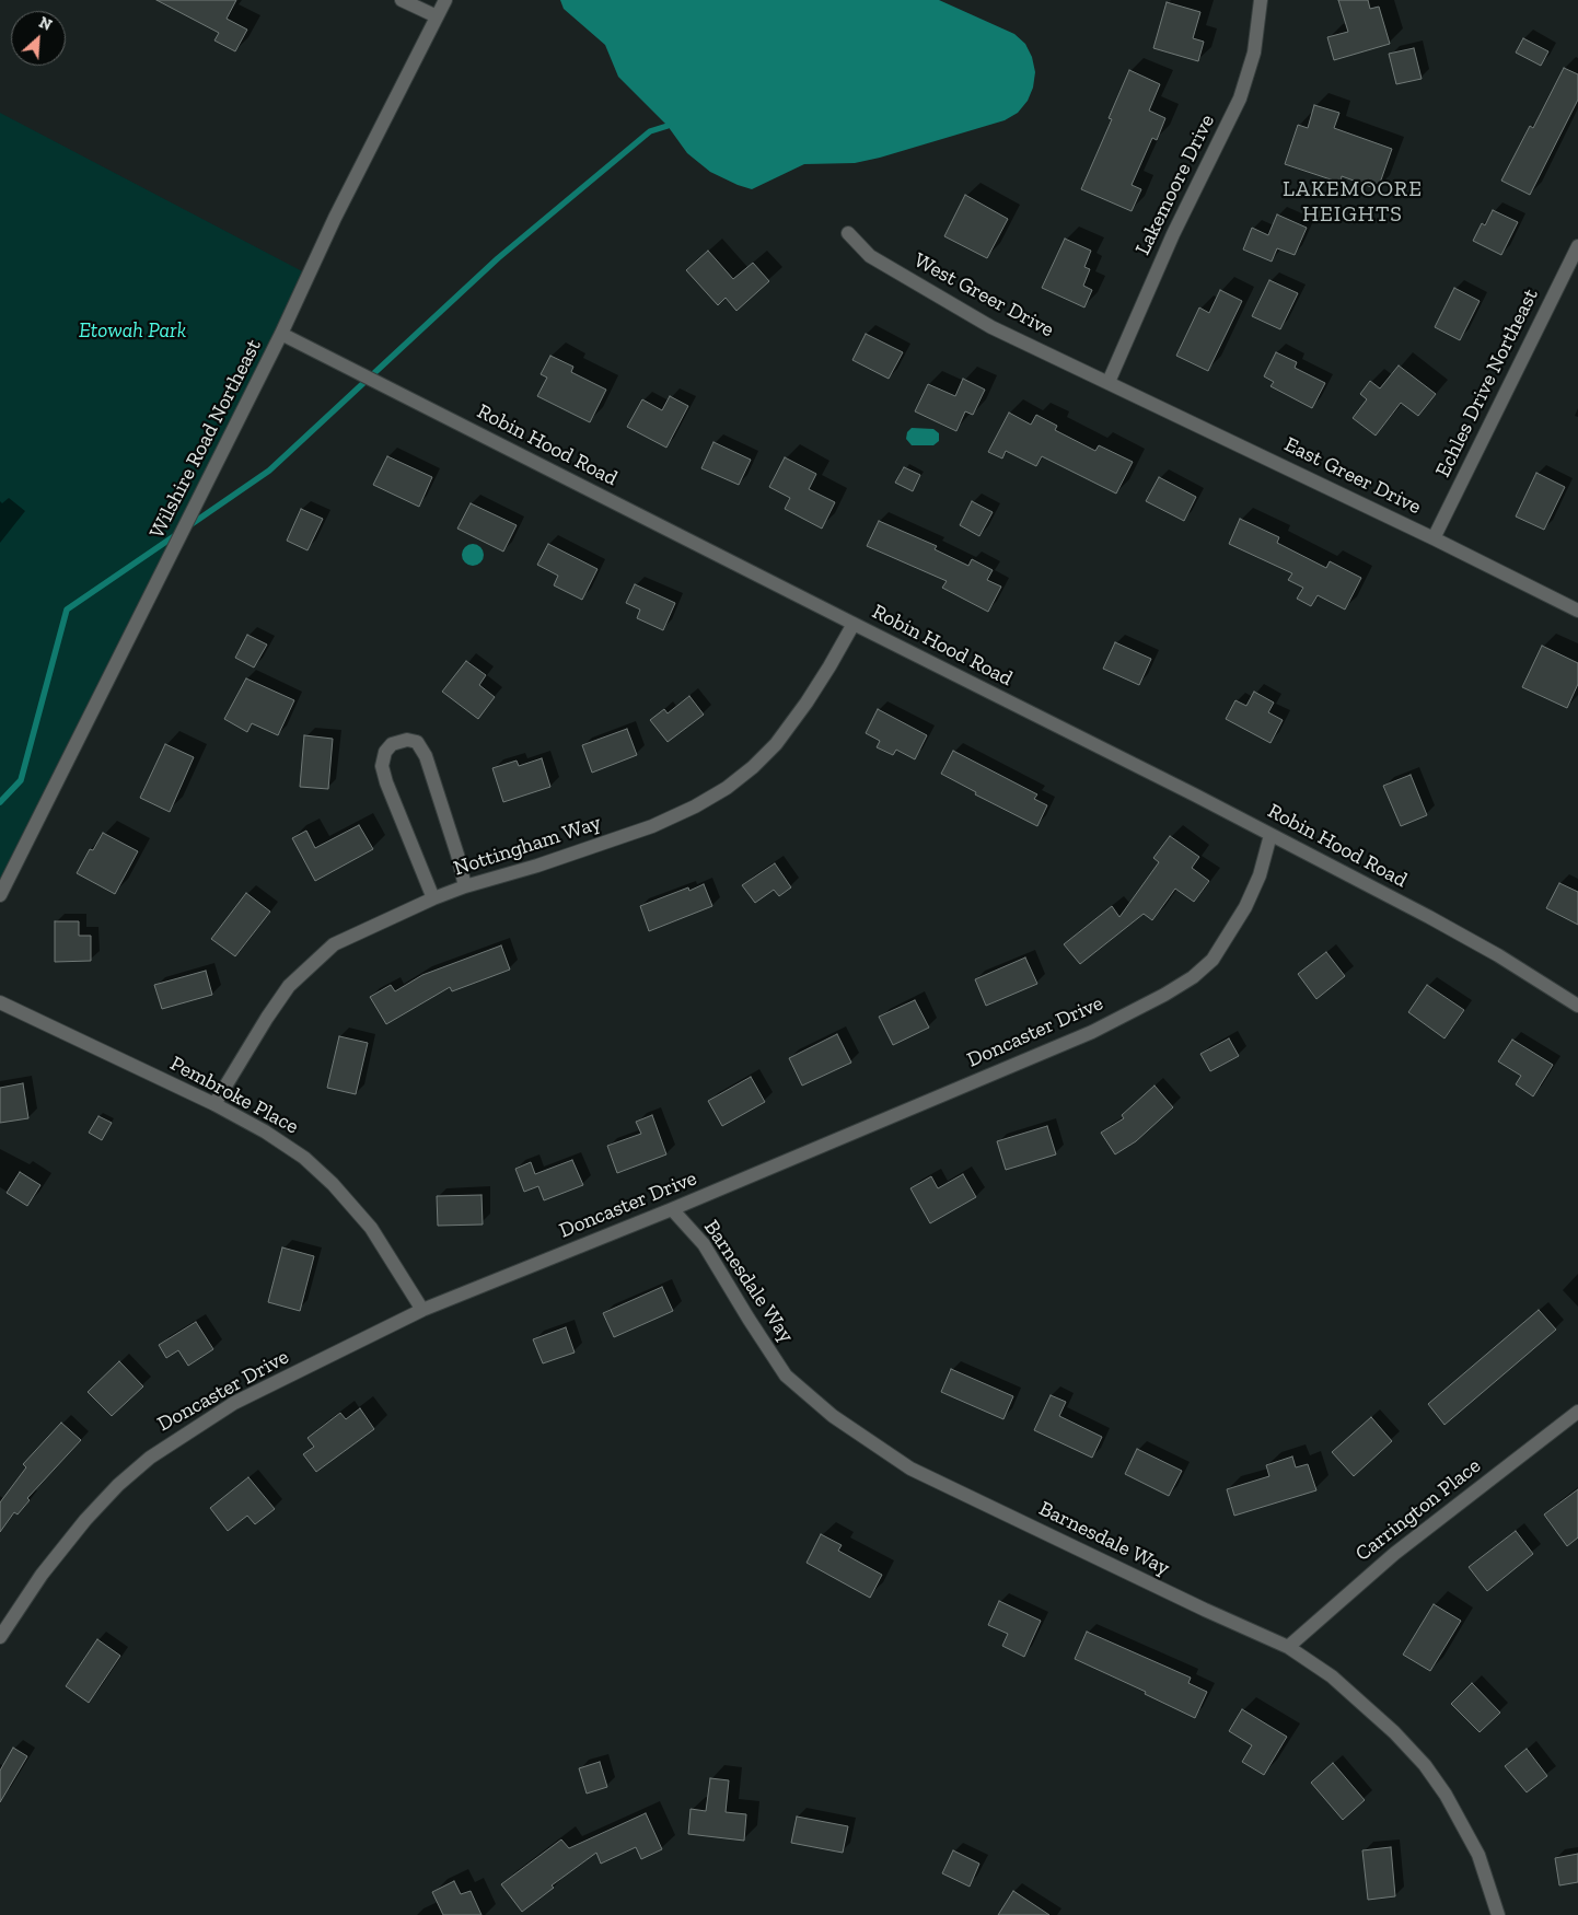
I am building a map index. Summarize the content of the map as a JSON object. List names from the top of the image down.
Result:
{
  "streets": {
    "street": [
      "Lakemoore Drive",
      "West Greer Drive",
      "Echles Drive Northeast",
      "Wilshire Road Northeast",
      "Robin Hood Road",
      "East Greer Drive",
      "Nottingham Way",
      "Doncaster Drive",
      "Pembroke Place",
      "Barnesdale Way",
      "Carrington Place"
    ]
  },
  "crossings": [
    ["Lakemoore Drive", "West Greer Drive"],
    ["Lakemoore Drive", "East Greer Drive"],
    ["West Greer Drive", "East Greer Drive"],
    ["Echles Drive Northeast", "East Greer Drive"],
    ["Wilshire Road Northeast", "Robin Hood Road"],
    ["Robin Hood Road", "Nottingham Way"],
    ["Robin Hood Road", "Doncaster Drive"],
    ["Nottingham Way", "Pembroke Place"],
    ["Doncaster Drive", "Pembroke Place"],
    ["Doncaster Drive", "Barnesdale Way"],
    ["Barnesdale Way", "Carrington Place"]
  ],
  "districts": ["LAKEMOORE HEIGHTS"],
  "parks": ["Etowah Park"],
  "north": "top right"
}
